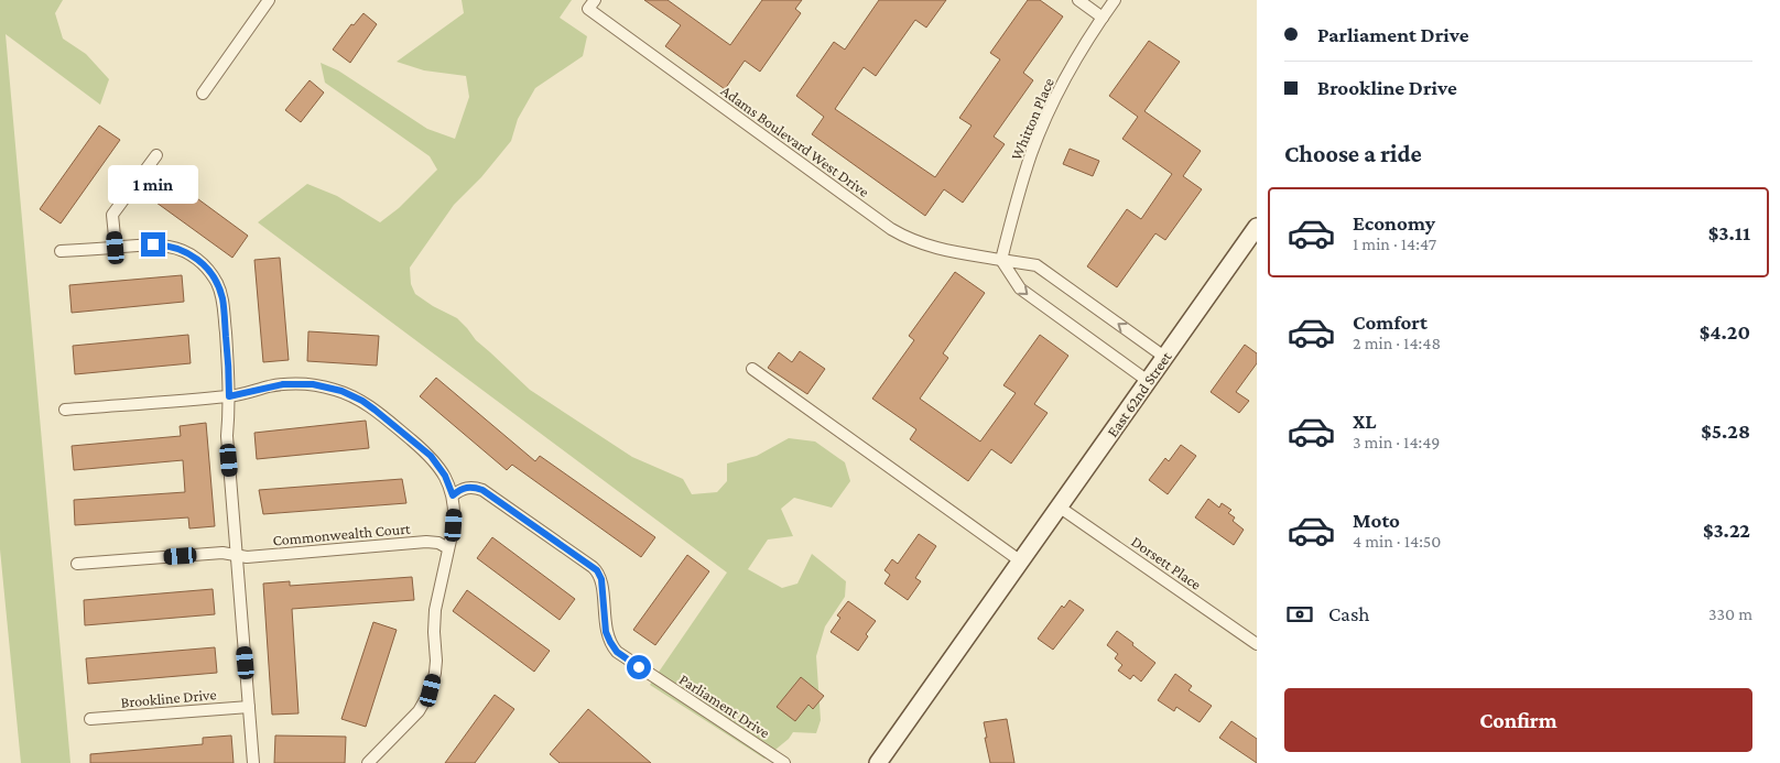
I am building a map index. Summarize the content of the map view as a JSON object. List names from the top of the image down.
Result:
{
  "streets": {
    "street": [
      "Whitton Place",
      "Adams Boulevard West Drive",
      "East 62nd Street",
      "Commonwealth Court",
      "Dorsett Place",
      "Brookline Drive",
      "Parliament Drive"
    ]
  },
  "crossings": [
    ["Whitton Place", "Adams Boulevard West Drive"],
    ["Adams Boulevard West Drive", "East 62nd Street"],
    ["East 62nd Street", "Dorsett Place"]
  ],
  "page": {
    "banner": ["Parliament Drive", "Brookline Drive"],
    "heading": "Choose a ride",
    "bubble": "1 min",
    "list": [
      {
        "name": "Economy",
        "note": "1 min · 14:47",
        "value": "$3.11"
      },
      {
        "name": "Comfort",
        "note": "2 min · 14:48",
        "value": "$4.20"
      },
      {
        "name": "XL",
        "note": "3 min · 14:49",
        "value": "$5.28"
      },
      {
        "name": "Moto",
        "note": "4 min · 14:50",
        "value": "$3.22"
      }
    ],
    "pay": ["Cash", "330 m"],
    "buttons": "Confirm"
  }
}
